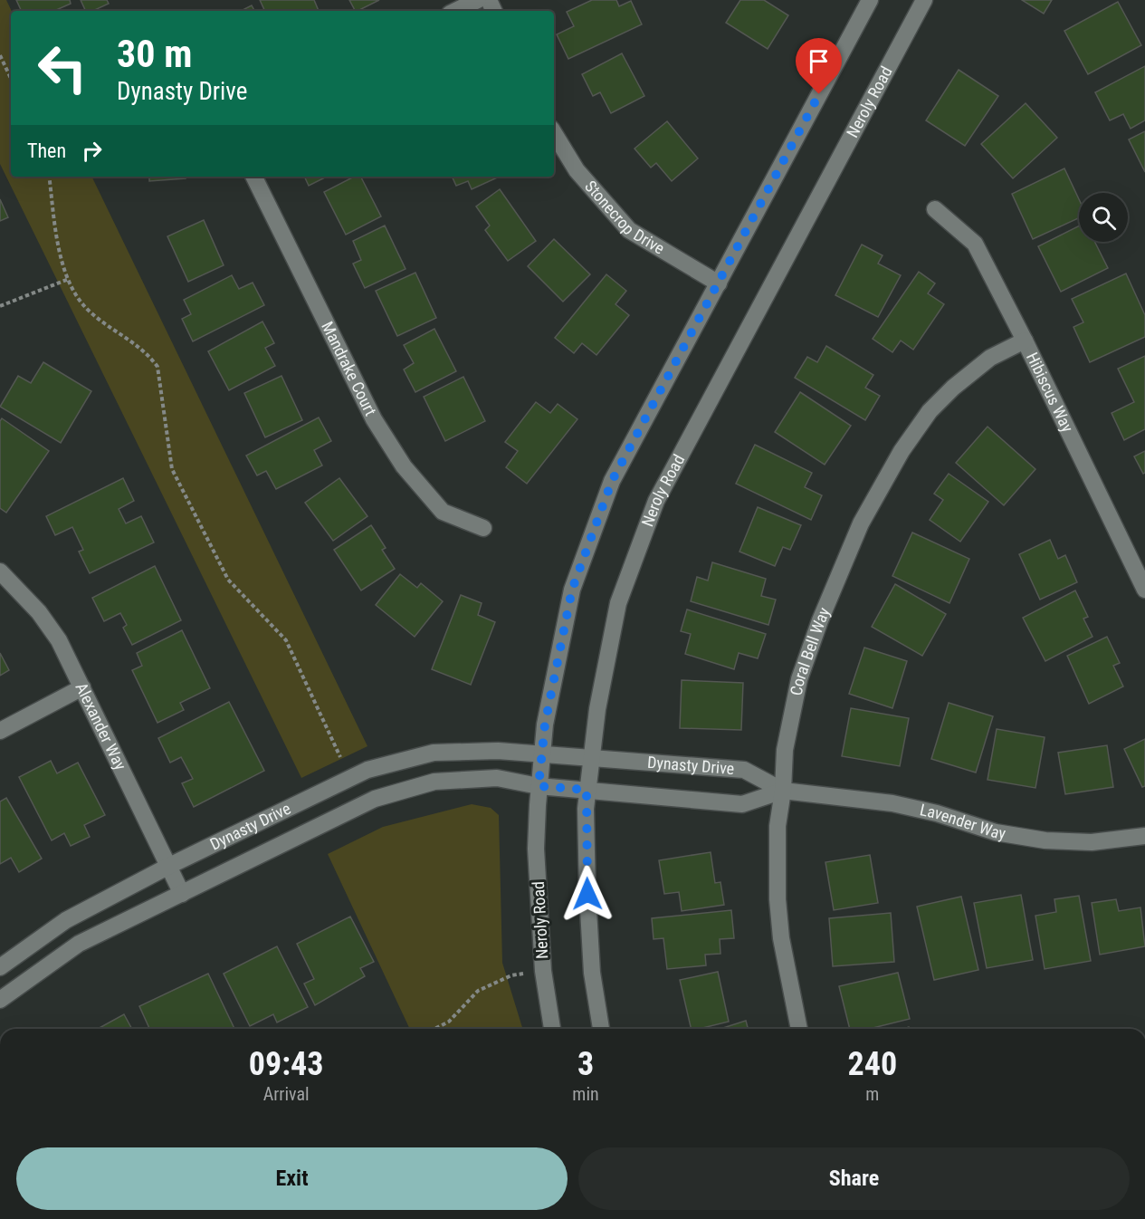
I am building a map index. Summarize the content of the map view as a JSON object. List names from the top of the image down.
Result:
{
  "streets": {
    "street": [
      "Neroly Road",
      "Stonecrop Drive",
      "Mandrake Court",
      "Hibiscus Way",
      "Coral Bell Way",
      "Alexander Way",
      "Dynasty Drive",
      "Lavender Way"
    ]
  },
  "crossings": [
    ["Neroly Road", "Stonecrop Drive"],
    ["Neroly Road", "Dynasty Drive"],
    ["Hibiscus Way", "Coral Bell Way"],
    ["Coral Bell Way", "Dynasty Drive"],
    ["Coral Bell Way", "Lavender Way"],
    ["Alexander Way", "Dynasty Drive"],
    ["Dynasty Drive", "Lavender Way"]
  ],
  "page": {
    "turn": ["30 m", "Dynasty Drive"],
    "then": "Then",
    "eta": [
      "09:43",
      "Arrival",
      "3",
      "min",
      "240",
      "m"
    ],
    "buttons": ["Exit", "Share"]
  }
}
